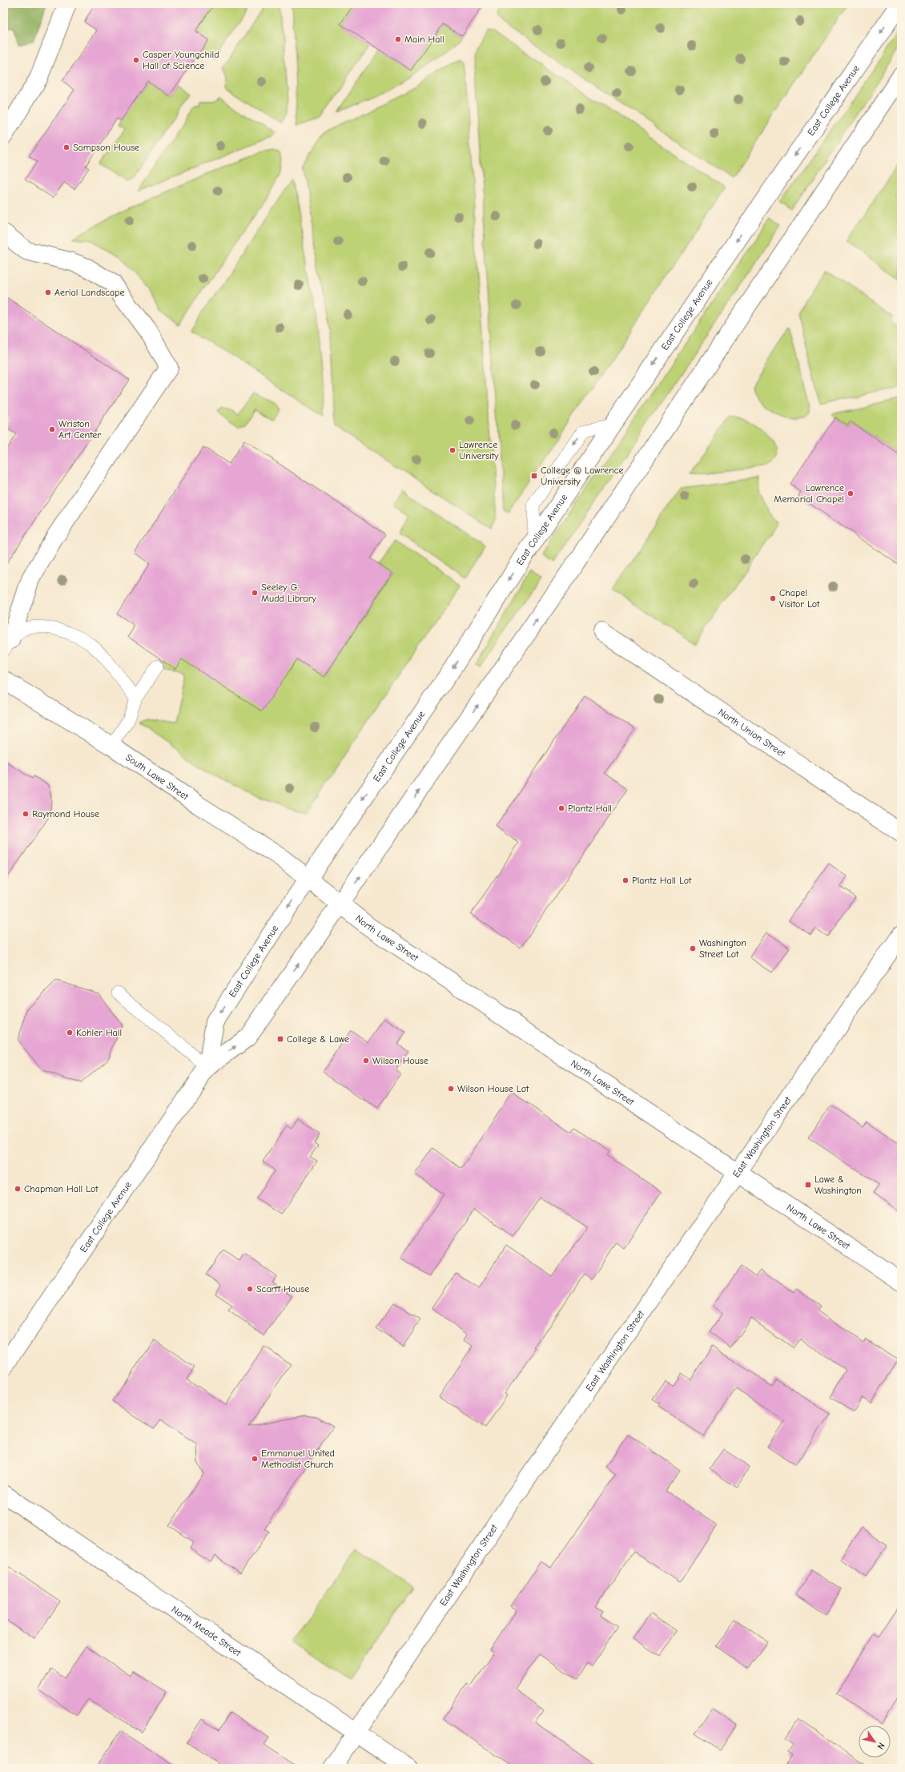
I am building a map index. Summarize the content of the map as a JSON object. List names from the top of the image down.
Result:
{
  "streets": {
    "main road": [
      "East College Avenue",
      "North Union Street",
      "South Lawe Street",
      "North Lawe Street",
      "East Washington Street",
      "North Meade Street"
    ]
  },
  "crossings": [
    ["East College Avenue", "South Lawe Street"],
    ["East College Avenue", "North Lawe Street"],
    ["South Lawe Street", "North Lawe Street"],
    ["North Lawe Street", "East Washington Street"],
    ["East Washington Street", "North Meade Street"]
  ],
  "places": {
    "other": [
      "Main Hall",
      "Casper Youngchild Hall of Science",
      "Sampson House",
      "Aerial Landscape",
      "Wriston Art Center",
      "Lawrence University",
      "Lawrence Memorial Chapel",
      "Seeley G. Mudd Library",
      "Chapel Visitor Lot",
      "Plantz Hall",
      "Raymond House",
      "Plantz Hall Lot",
      "Washington Street Lot",
      "Kohler Hall",
      "Wilson House",
      "Wilson House Lot",
      "Chapman Hall Lot",
      "Scarff House",
      "Emmanuel United Methodist Church"
    ],
    "transit": ["College @ Lawrence University", "College & Lawe", "Lawe & Washington"]
  },
  "north": "bottom right"
}
